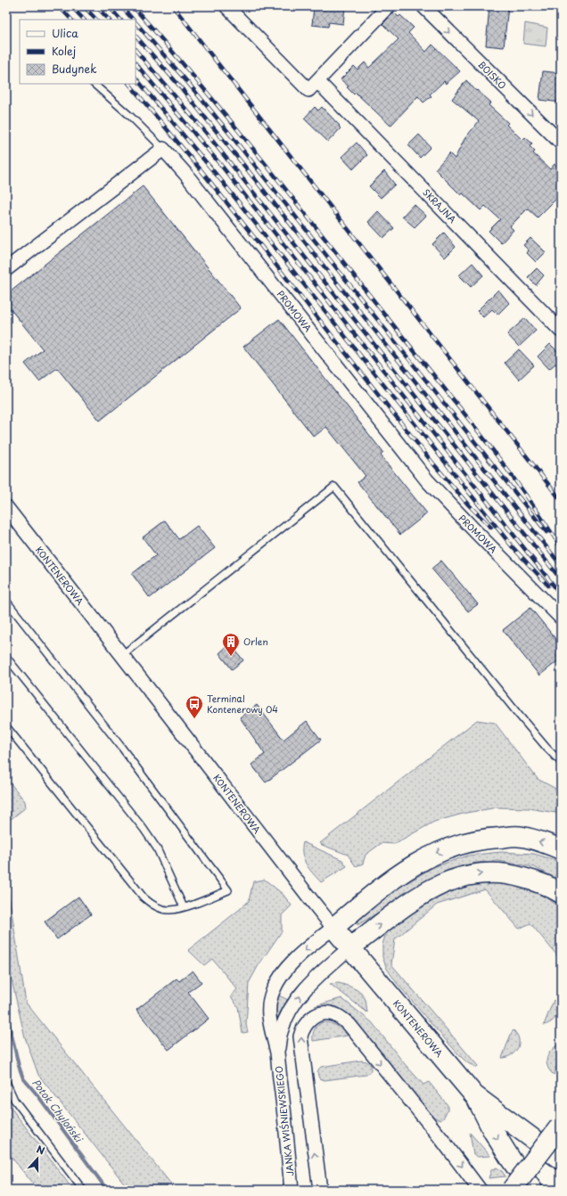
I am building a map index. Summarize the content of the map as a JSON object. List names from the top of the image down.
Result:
{
  "streets": {
    "highway": ["KONTENEROWA"],
    "street": [
      "BOISKO",
      "SKRAJNA",
      "PROMOWA",
      "JANKA WIŚNIEWSKIEGO"
    ]
  },
  "crossings": [
    ["KONTENEROWA", "JANKA WIŚNIEWSKIEGO"]
  ],
  "one_way": ["BOISKO"],
  "water": ["Potok Chyloński"],
  "places": {
    "building": ["Orlen"],
    "bus stop": ["Terminal Kontenerowy 04"]
  },
  "legend": ["Ulica", "Kolej", "Budynek"],
  "north": "top"
}
